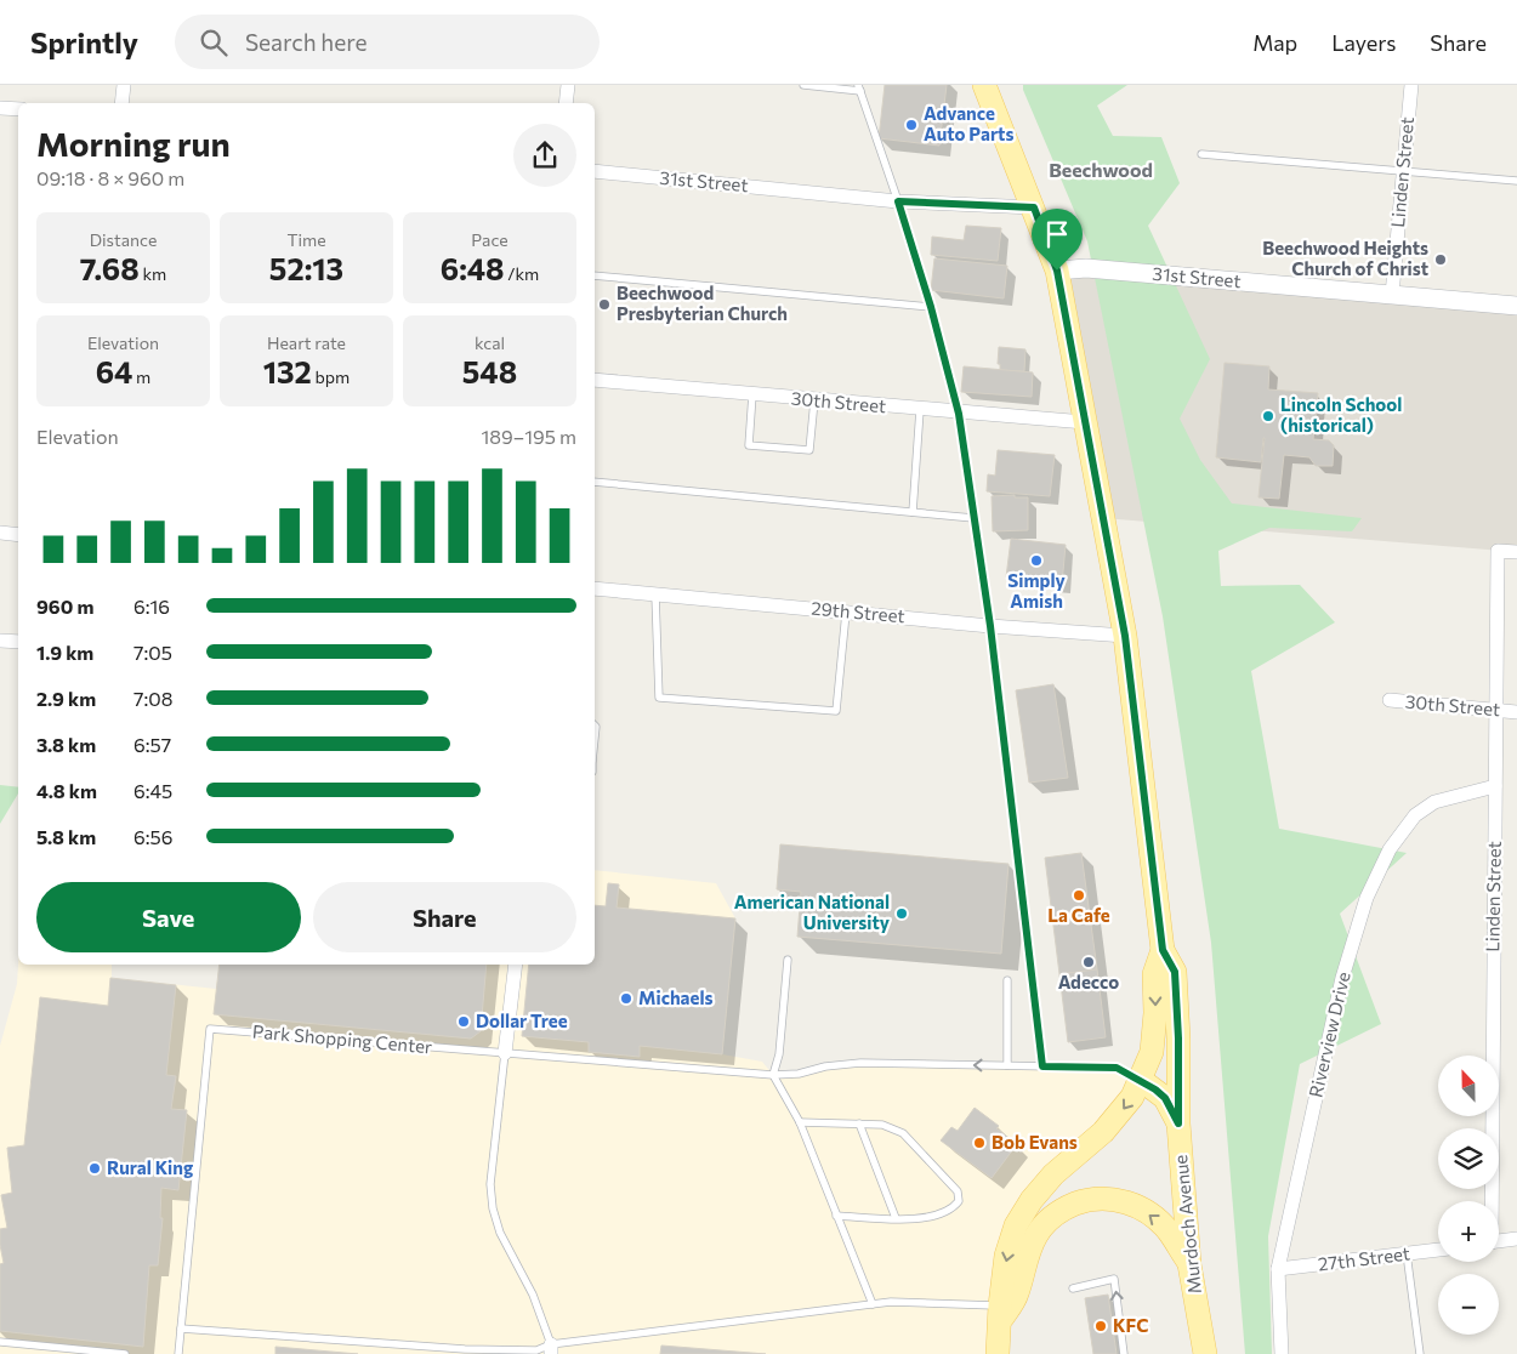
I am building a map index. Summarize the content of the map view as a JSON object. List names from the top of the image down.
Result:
{
  "streets": {
    "main road": ["Murdoch Avenue"],
    "street": [
      "Linden Street",
      "31st Street",
      "30th Street",
      "29th Street",
      "Riverview Drive",
      "27th Street"
    ],
    "lane": ["Park Shopping Center"]
  },
  "crossings": [
    ["Linden Street", "31st Street"],
    ["Linden Street", "30th Street"],
    ["Linden Street", "Riverview Drive"],
    ["31st Street", "Murdoch Avenue"],
    ["30th Street", "Murdoch Avenue"],
    ["29th Street", "Murdoch Avenue"],
    ["Riverview Drive", "27th Street"],
    ["Park Shopping Center", "Murdoch Avenue"]
  ],
  "districts": ["Beechwood"],
  "places": [
    "Advance Auto Parts",
    "Beechwood Heights Church of Christ",
    "Beechwood Presbyterian Church",
    "Lincoln School (historical)",
    "Simply Amish",
    "La Cafe",
    "American National University",
    "Adecco",
    "Michaels",
    "Dollar Tree",
    "Bob Evans",
    "Rural King",
    "KFC"
  ],
  "north": "top",
  "page": {
    "header": "Sprintly",
    "search": "Search here",
    "nav": ["Map", "Layers", "Share"],
    "heading": ["Morning run", "09:18 · 8 × 960 m"],
    "stats": [
      ["Distance", "7.68 km"],
      ["Time", "52:13"],
      ["Pace", "6:48 /km"],
      ["Elevation", "64 m"],
      ["Heart rate", "132 bpm"],
      ["kcal", "548"]
    ],
    "chart": ["Elevation", "189–195 m"],
    "list": [
      {
        "name": "960 m",
        "note": "6:16"
      },
      {
        "name": "1.9 km",
        "note": "7:05"
      },
      {
        "name": "2.9 km",
        "note": "7:08"
      },
      {
        "name": "3.8 km",
        "note": "6:57"
      },
      {
        "name": "4.8 km",
        "note": "6:45"
      },
      {
        "name": "5.8 km",
        "note": "6:56"
      }
    ],
    "buttons": ["Save", "Share"],
    "map_buttons": ["+", "−"]
  }
}
